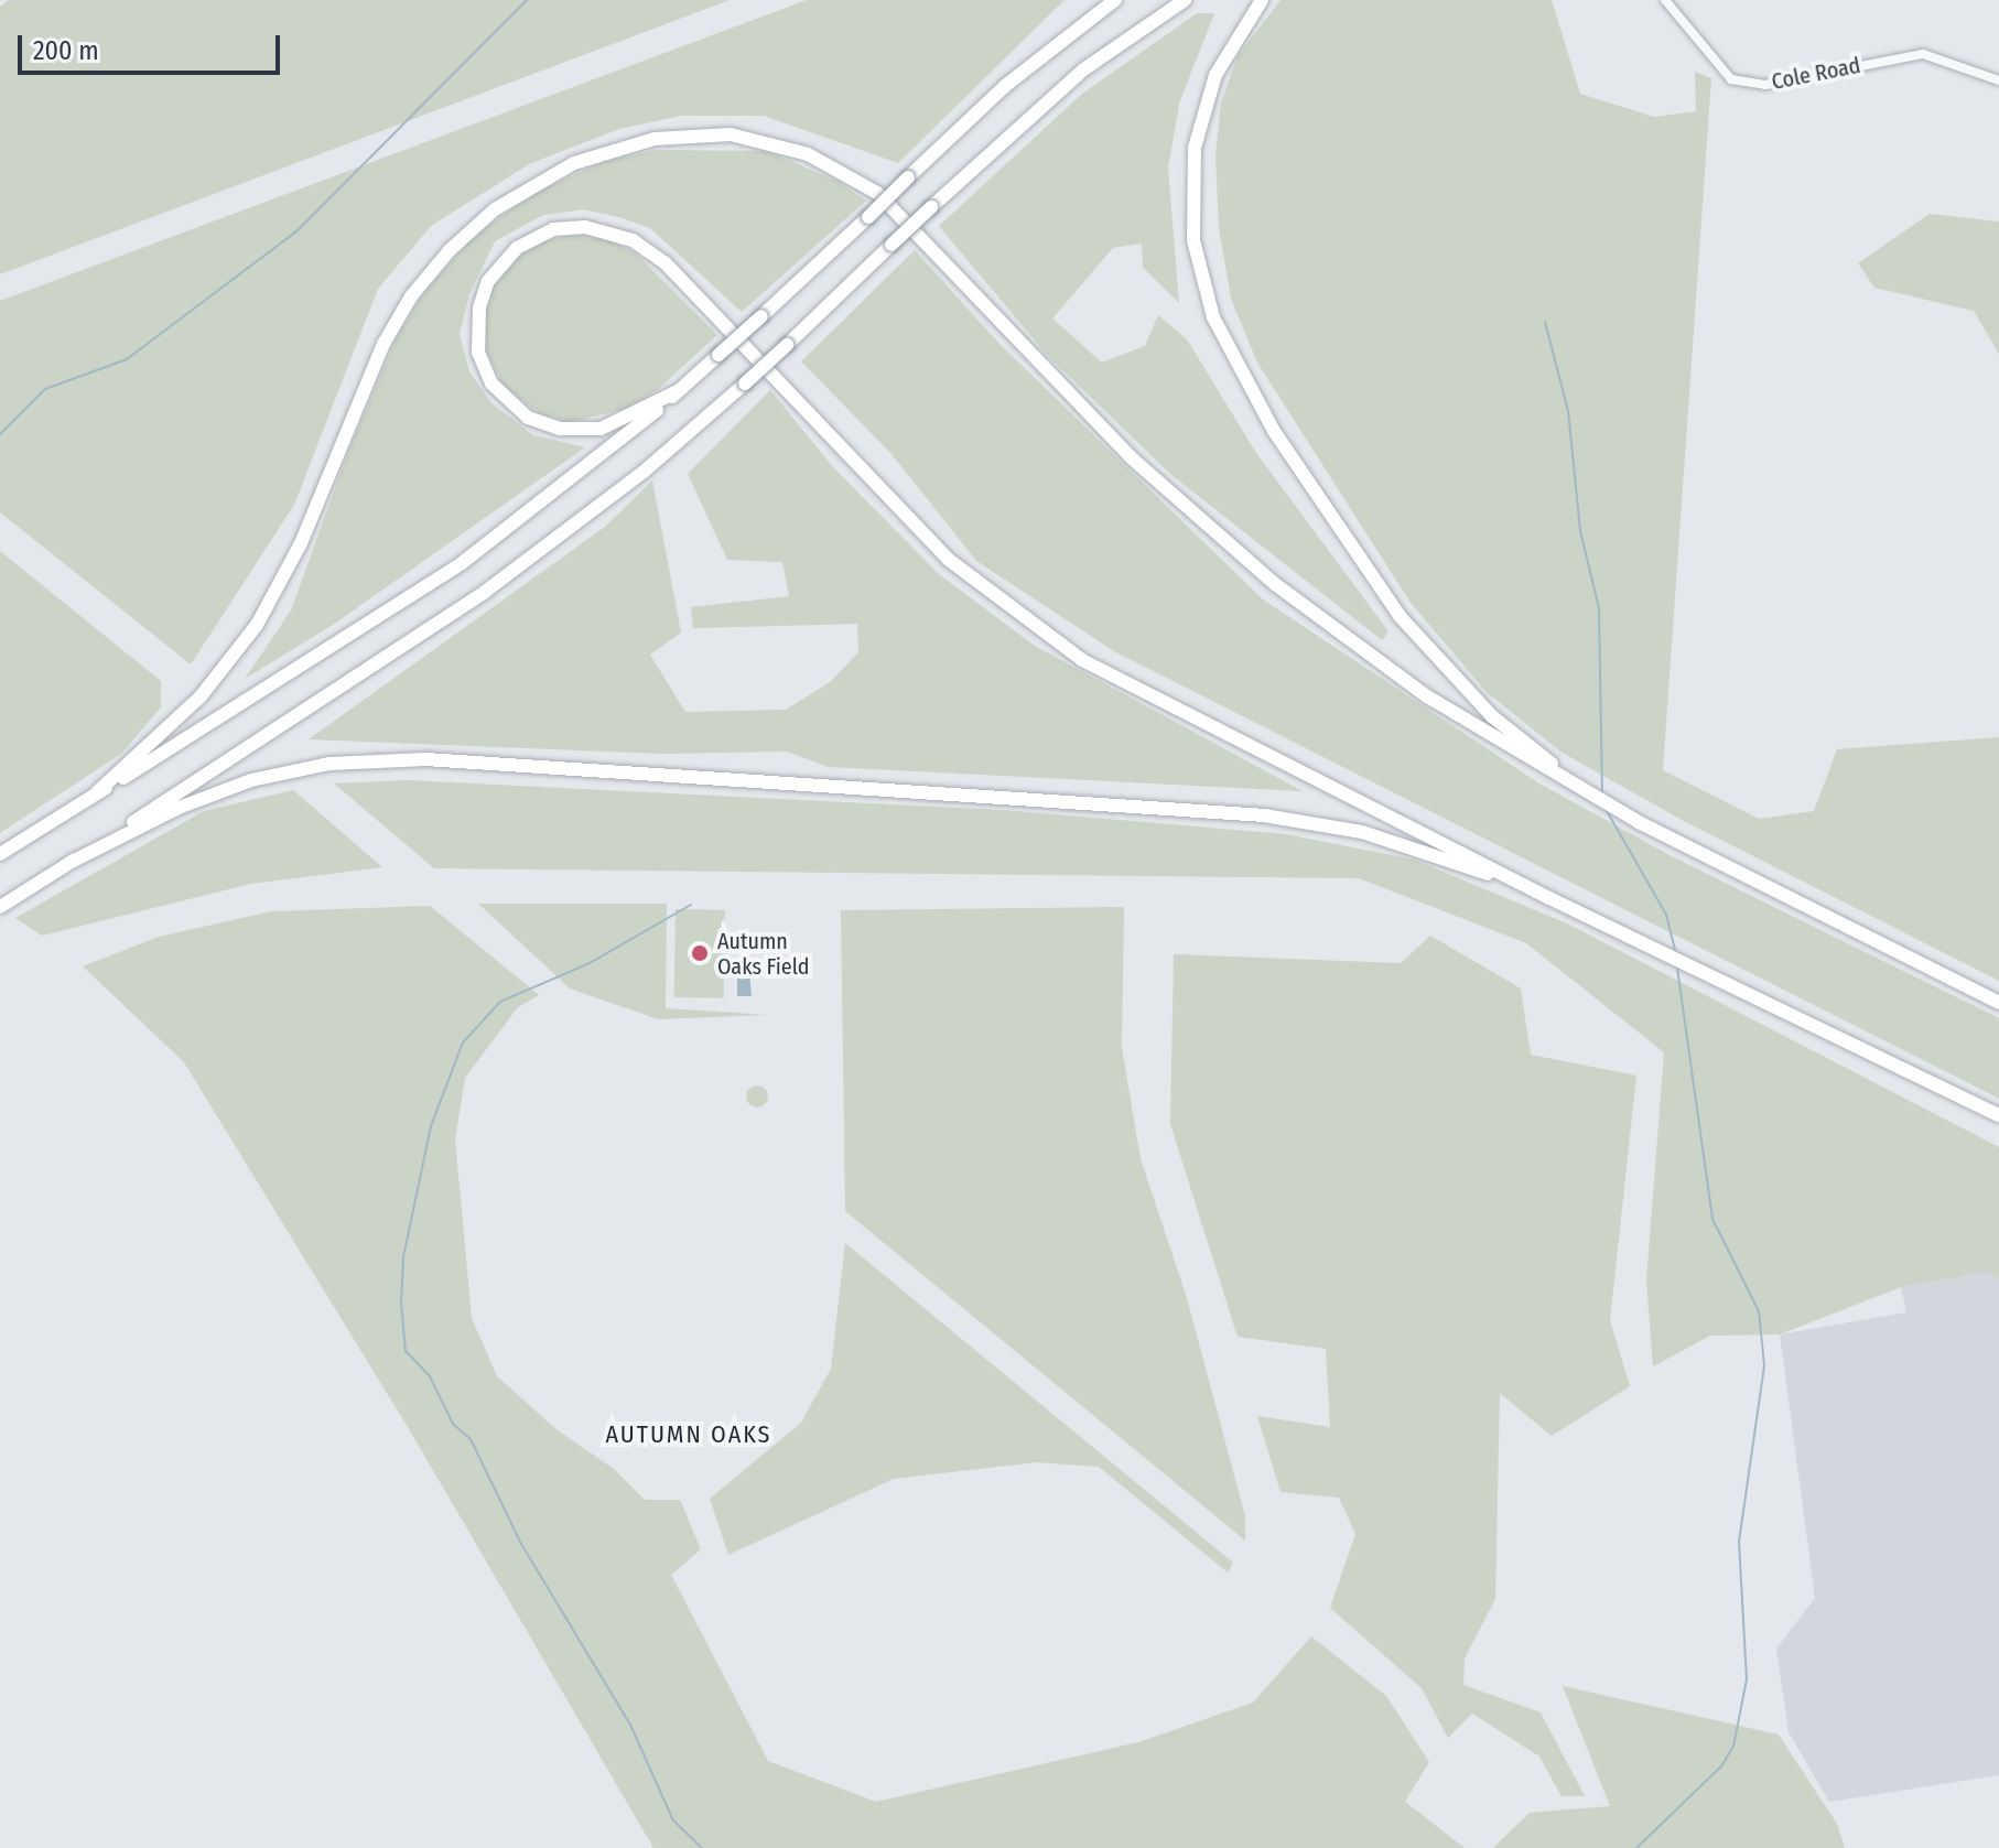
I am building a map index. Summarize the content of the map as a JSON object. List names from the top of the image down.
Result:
{
  "streets": {
    "street": ["Cole Road"]
  },
  "districts": ["AUTUMN OAKS"],
  "places": ["Autumn Oaks Field"],
  "scale_bar": "200 m"
}
